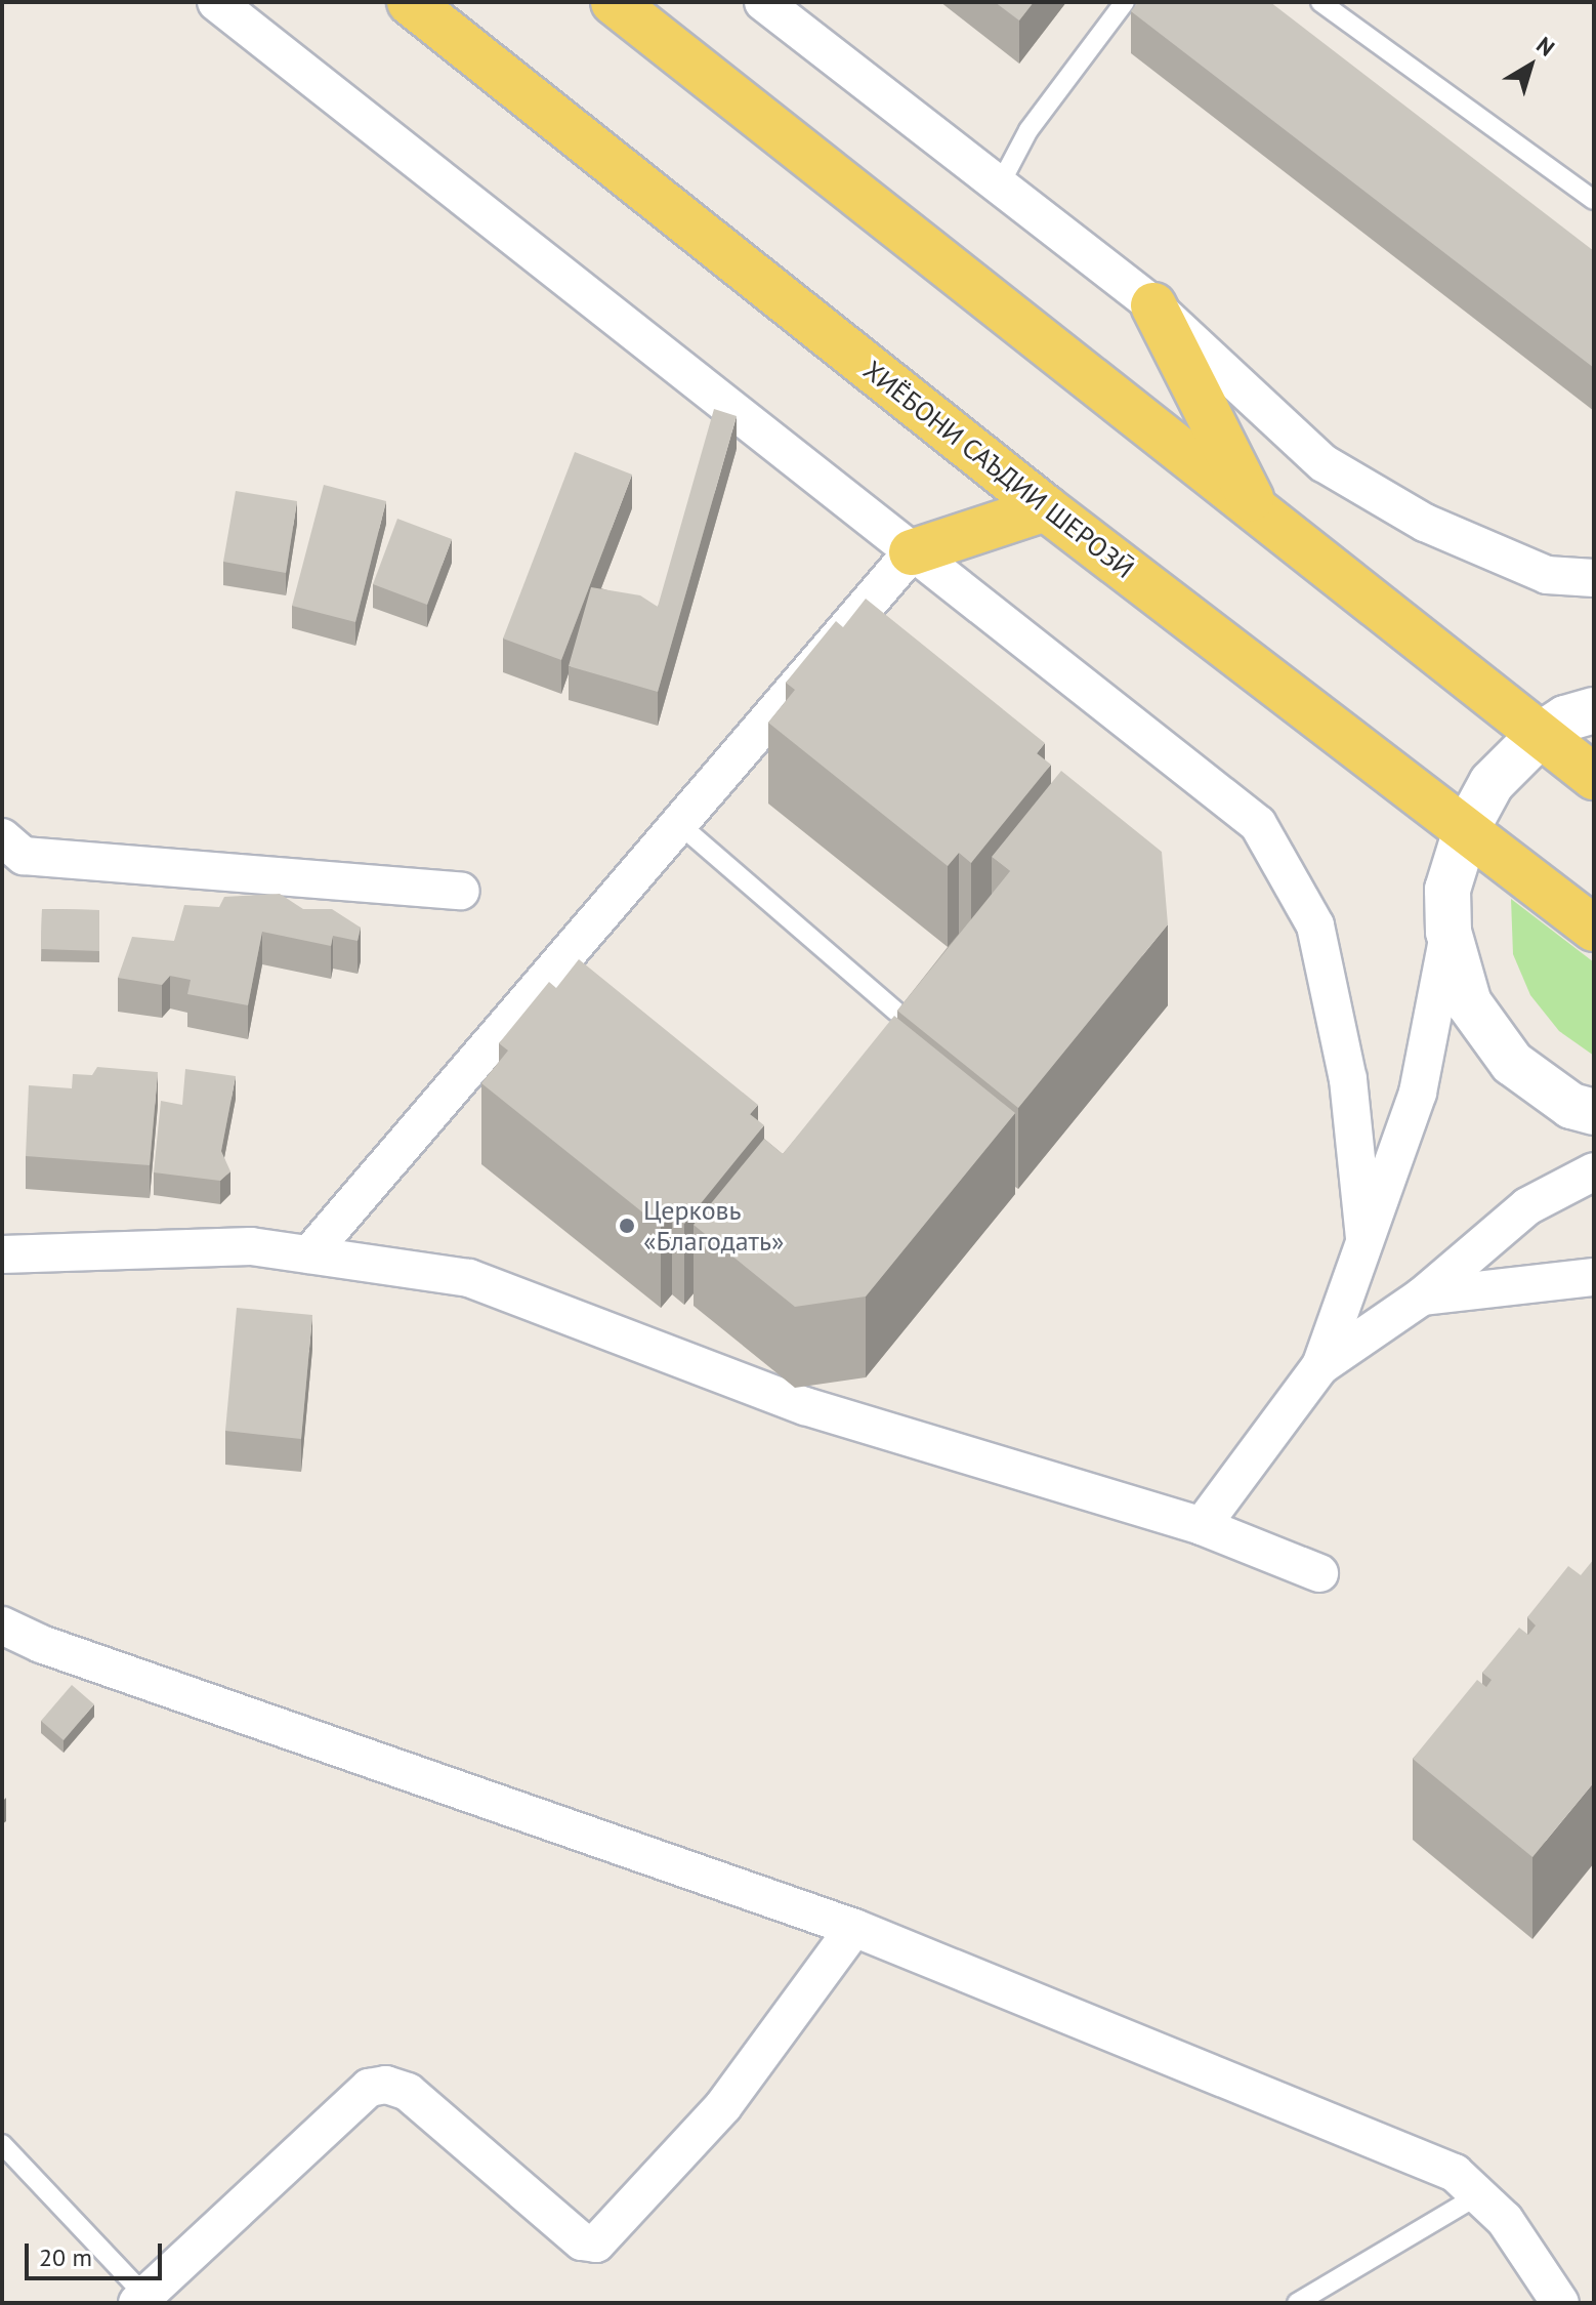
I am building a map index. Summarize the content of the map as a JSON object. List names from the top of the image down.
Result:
{
  "streets": {
    "main road": ["ХИЁБОНИ САЪДИИ ШЕРОЗӢ"]
  },
  "places": ["Церковь «Благодать»"],
  "scale_bar": "20 m",
  "north": "top right"
}
